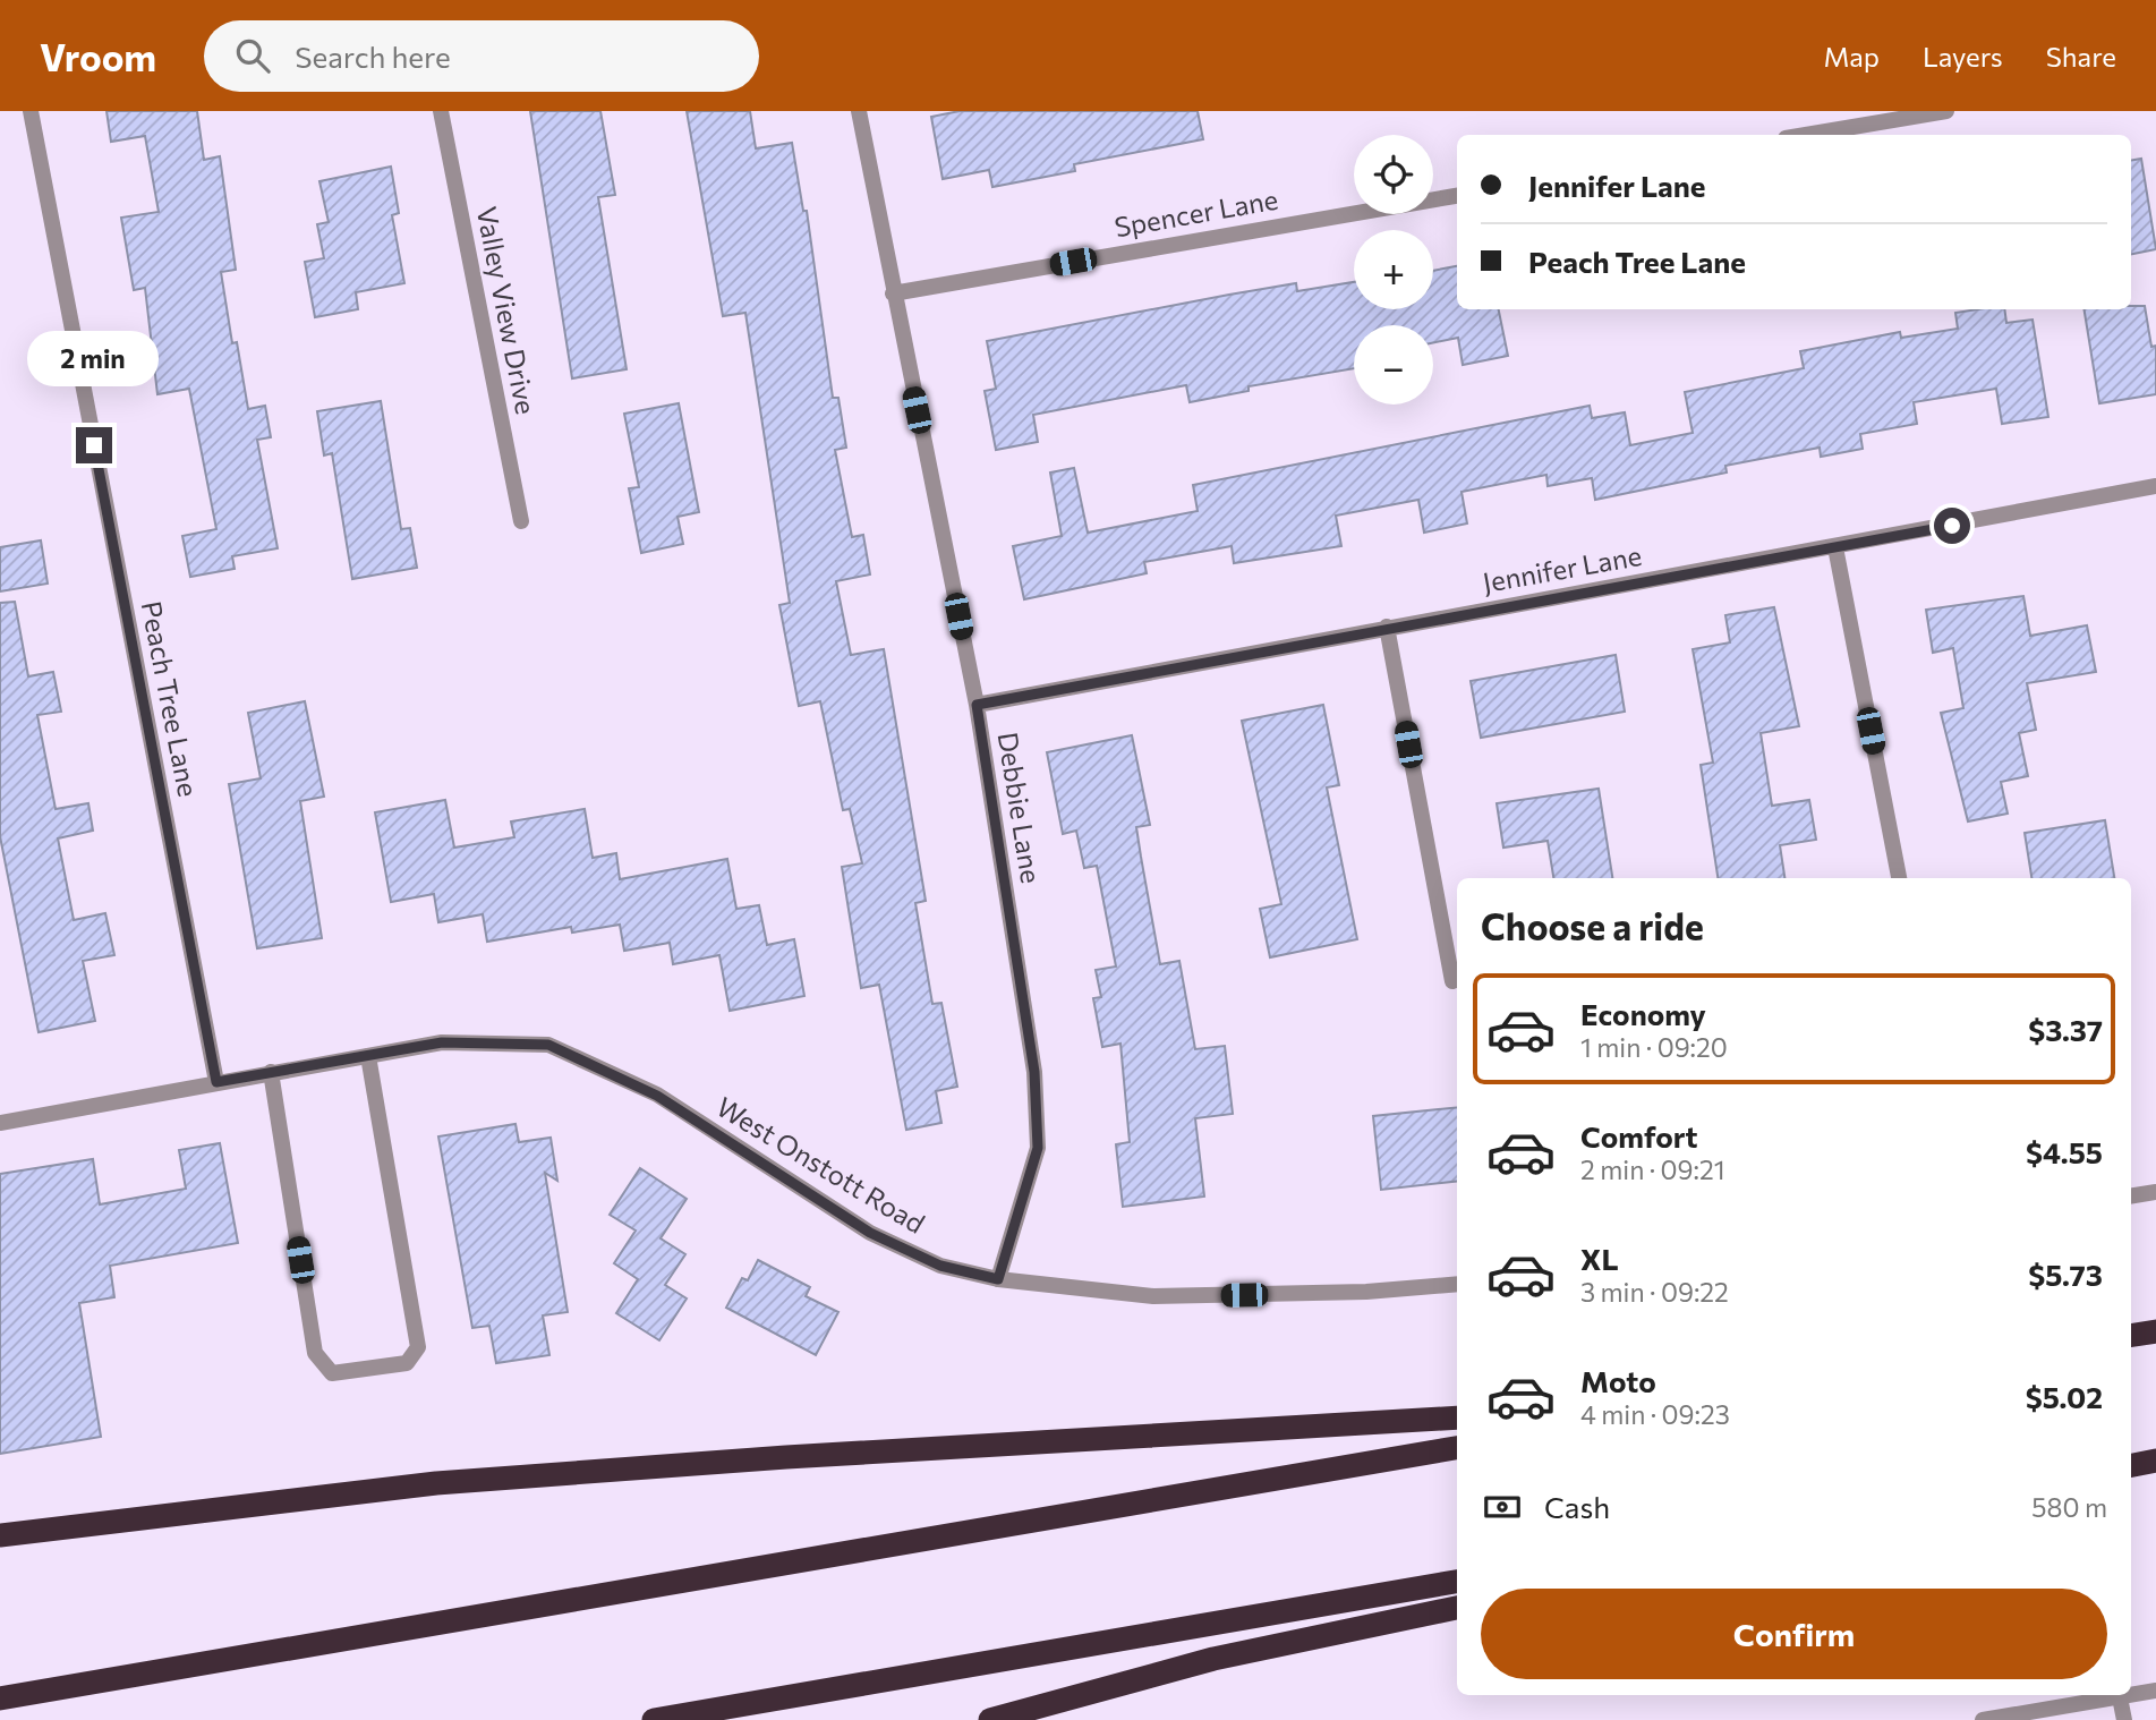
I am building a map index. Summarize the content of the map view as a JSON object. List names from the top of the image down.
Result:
{
  "streets": {
    "street": [
      "Spencer Lane",
      "Valley View Drive",
      "Jennifer Lane",
      "Peach Tree Lane",
      "Debbie Lane",
      "West Onstott Road"
    ]
  },
  "crossings": [
    ["Spencer Lane", "Debbie Lane"],
    ["Jennifer Lane", "Debbie Lane"],
    ["Peach Tree Lane", "West Onstott Road"],
    ["Debbie Lane", "West Onstott Road"]
  ],
  "page": {
    "header": "Vroom",
    "search": "Search here",
    "nav": ["Map", "Layers", "Share"],
    "map_buttons": ["+", "−"],
    "banner": ["Jennifer Lane", "Peach Tree Lane"],
    "bubble": "2 min",
    "heading": "Choose a ride",
    "list": [
      {
        "name": "Economy",
        "note": "1 min · 09:20",
        "value": "$3.37"
      },
      {
        "name": "Comfort",
        "note": "2 min · 09:21",
        "value": "$4.55"
      },
      {
        "name": "XL",
        "note": "3 min · 09:22",
        "value": "$5.73"
      },
      {
        "name": "Moto",
        "note": "4 min · 09:23",
        "value": "$5.02"
      }
    ],
    "pay": ["Cash", "580 m"],
    "buttons": "Confirm"
  }
}
